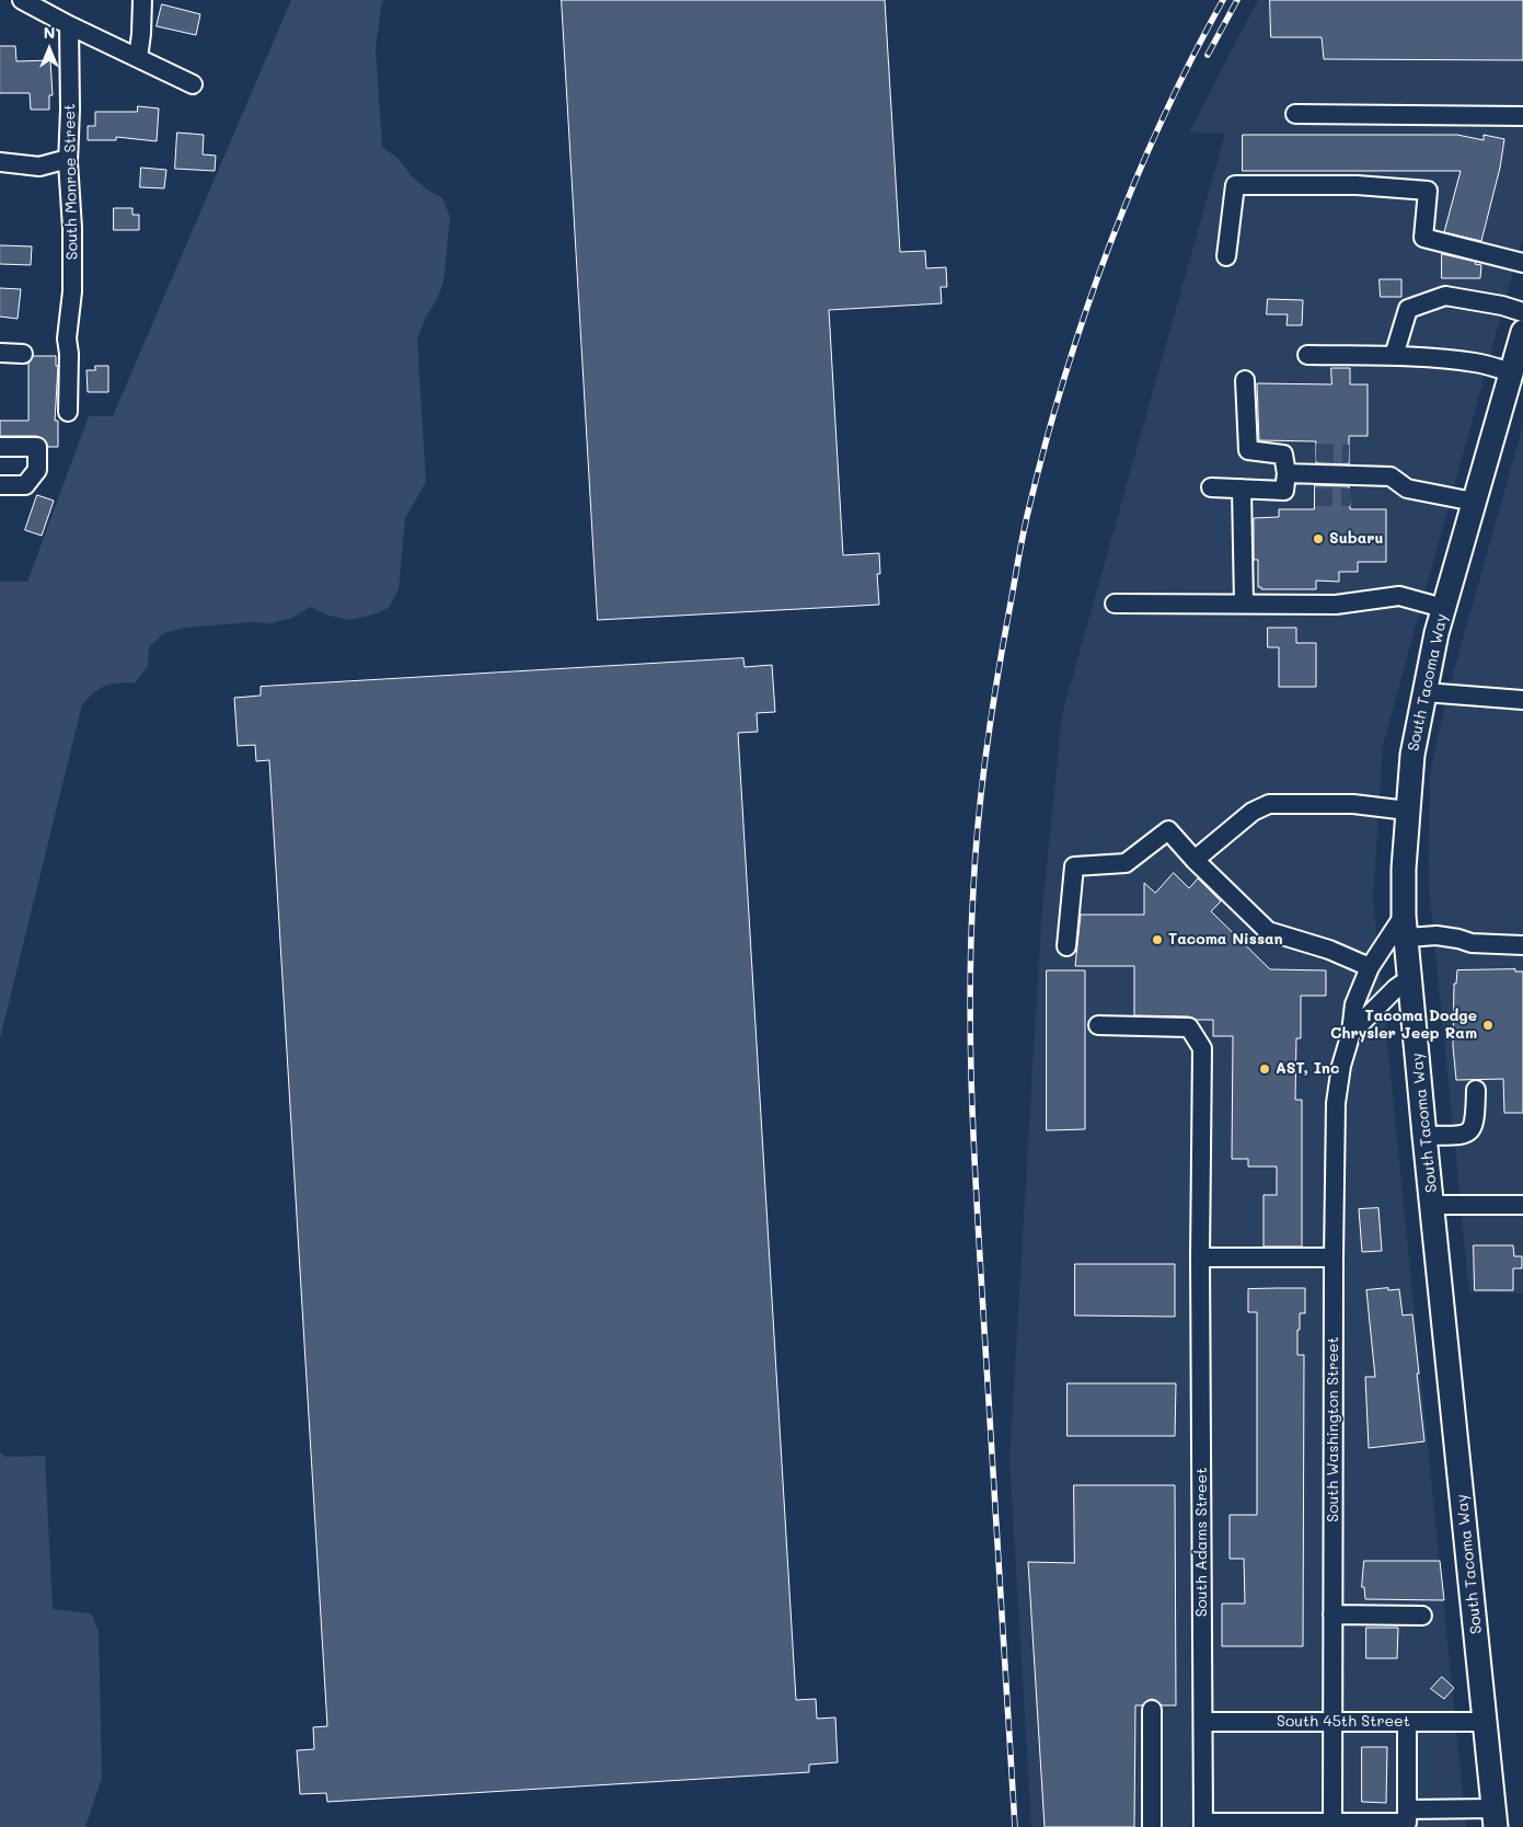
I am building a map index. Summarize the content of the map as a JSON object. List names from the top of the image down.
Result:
{
  "streets": {
    "main road": ["South Tacoma Way"],
    "street": [
      "South Monroe Street",
      "South Washington Street",
      "South Adams Street",
      "South 45th Street"
    ]
  },
  "crossings": [
    ["South Tacoma Way", "South Washington Street"],
    ["South Tacoma Way", "South 45th Street"],
    ["South Washington Street", "South 45th Street"],
    ["South Adams Street", "South 45th Street"]
  ],
  "places": [
    "Subaru",
    "Tacoma Nissan",
    "Tacoma Dodge Chrysler Jeep Ram",
    "AST, Inc"
  ],
  "north": "top"
}
